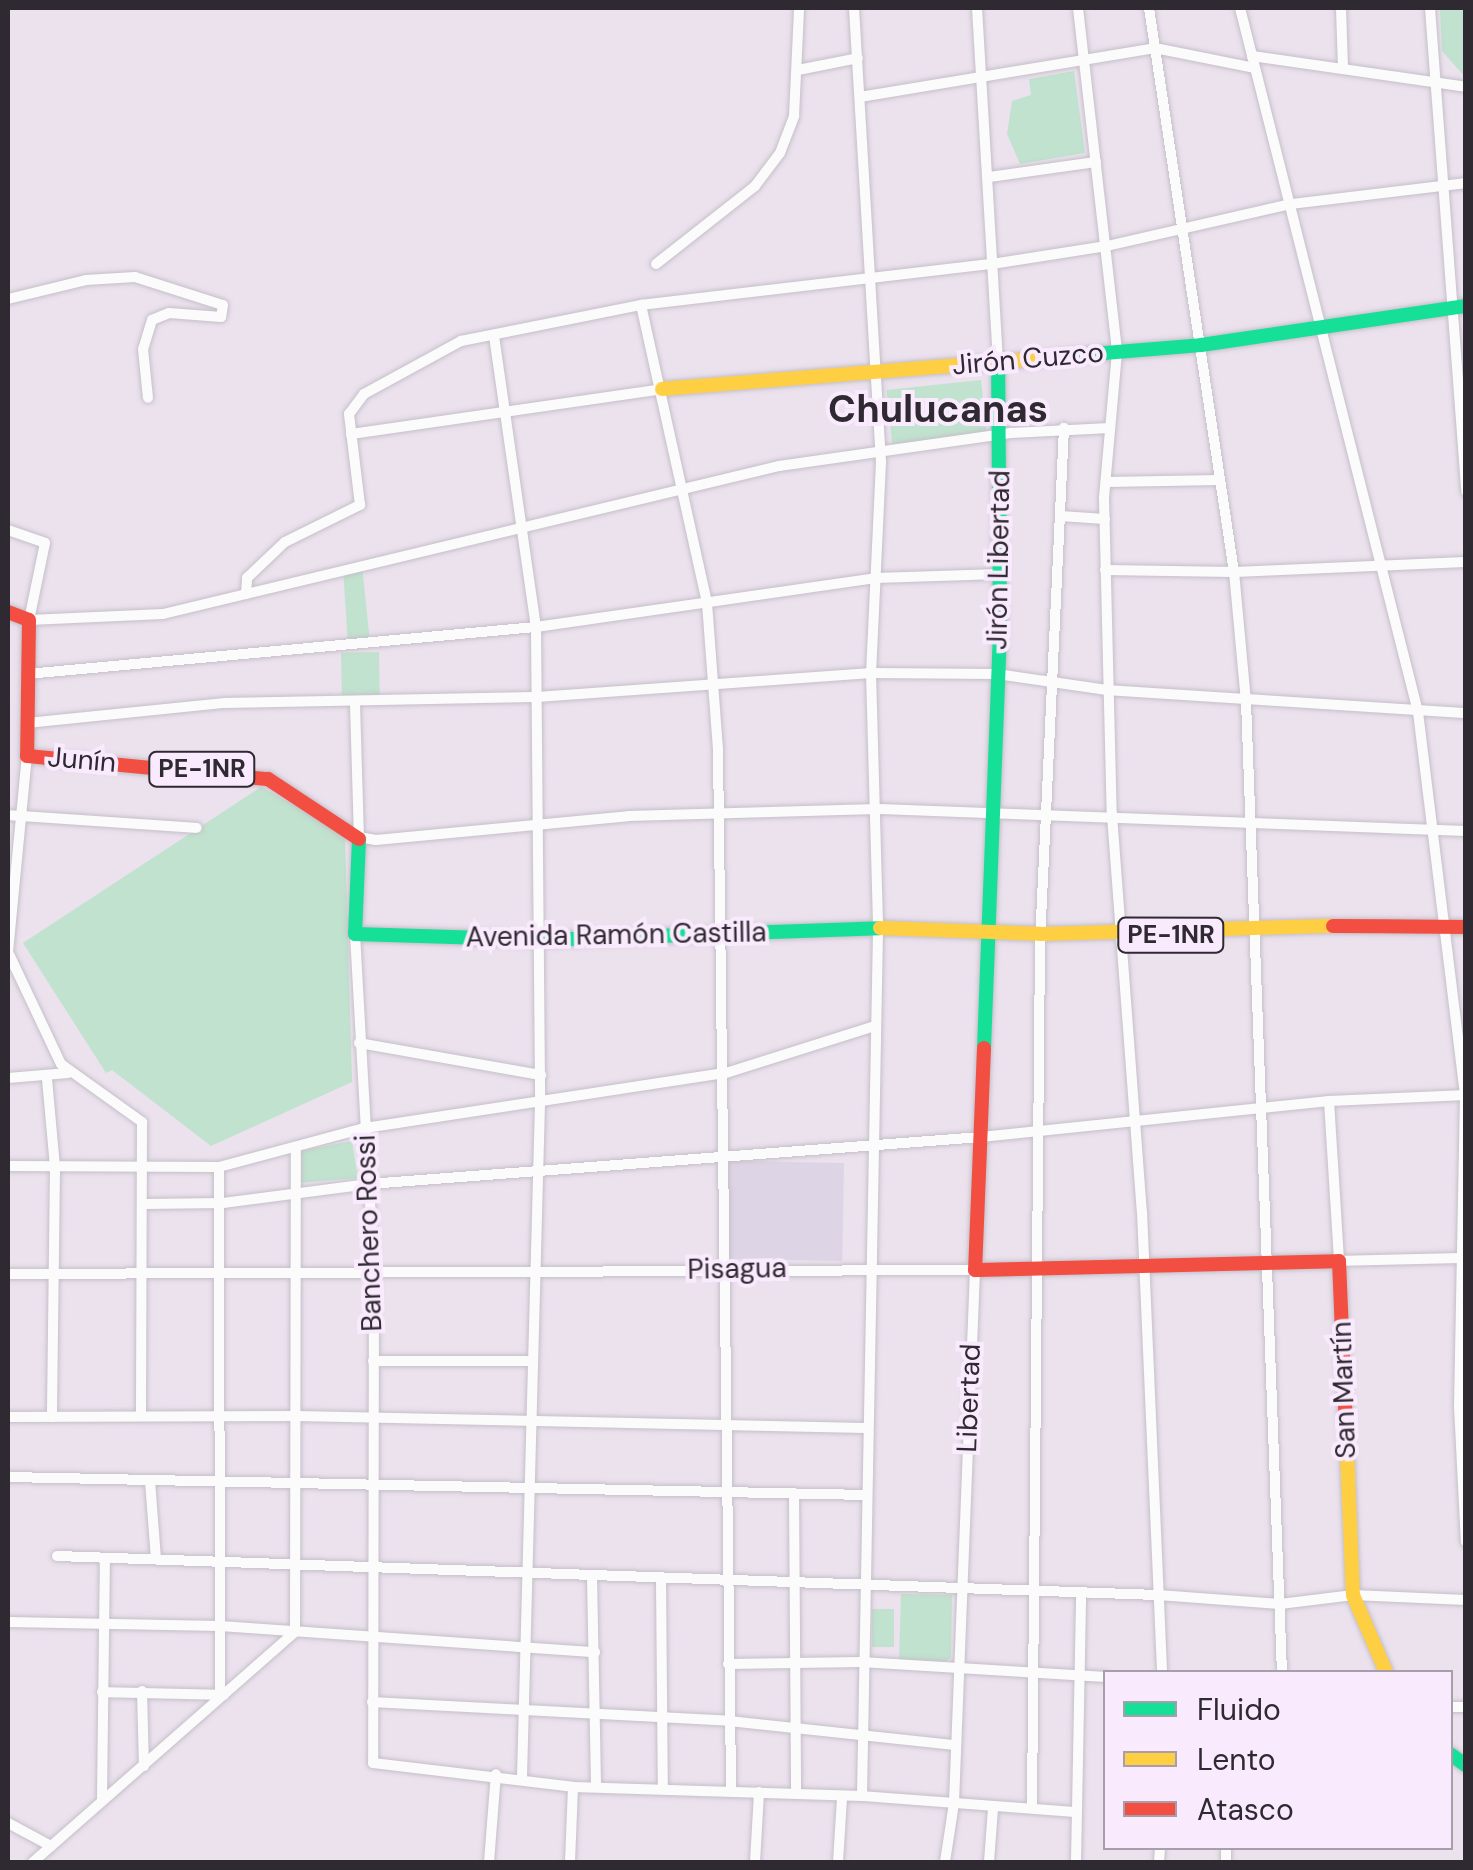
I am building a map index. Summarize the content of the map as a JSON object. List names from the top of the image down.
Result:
{
  "streets": {
    "street": [
      "Jirón Cuzco",
      "Jirón Libertad",
      "Junín",
      "PE-1NR",
      "Avenida Ramón Castilla",
      "Banchero Rossi",
      "Pisagua",
      "San Martín",
      "Libertad"
    ]
  },
  "crossings": [
    ["Jirón Cuzco", "Jirón Libertad"],
    ["Jirón Libertad", "Avenida Ramón Castilla"],
    ["Jirón Libertad", "Libertad"],
    ["Junín", "Banchero Rossi"],
    ["Avenida Ramón Castilla", "Banchero Rossi"],
    ["Avenida Ramón Castilla", "Libertad"],
    ["Banchero Rossi", "Pisagua"],
    ["Pisagua", "San Martín"],
    ["Pisagua", "Libertad"]
  ],
  "districts": ["Chulucanas"],
  "legend": ["Fluido", "Lento", "Atasco"]
}
